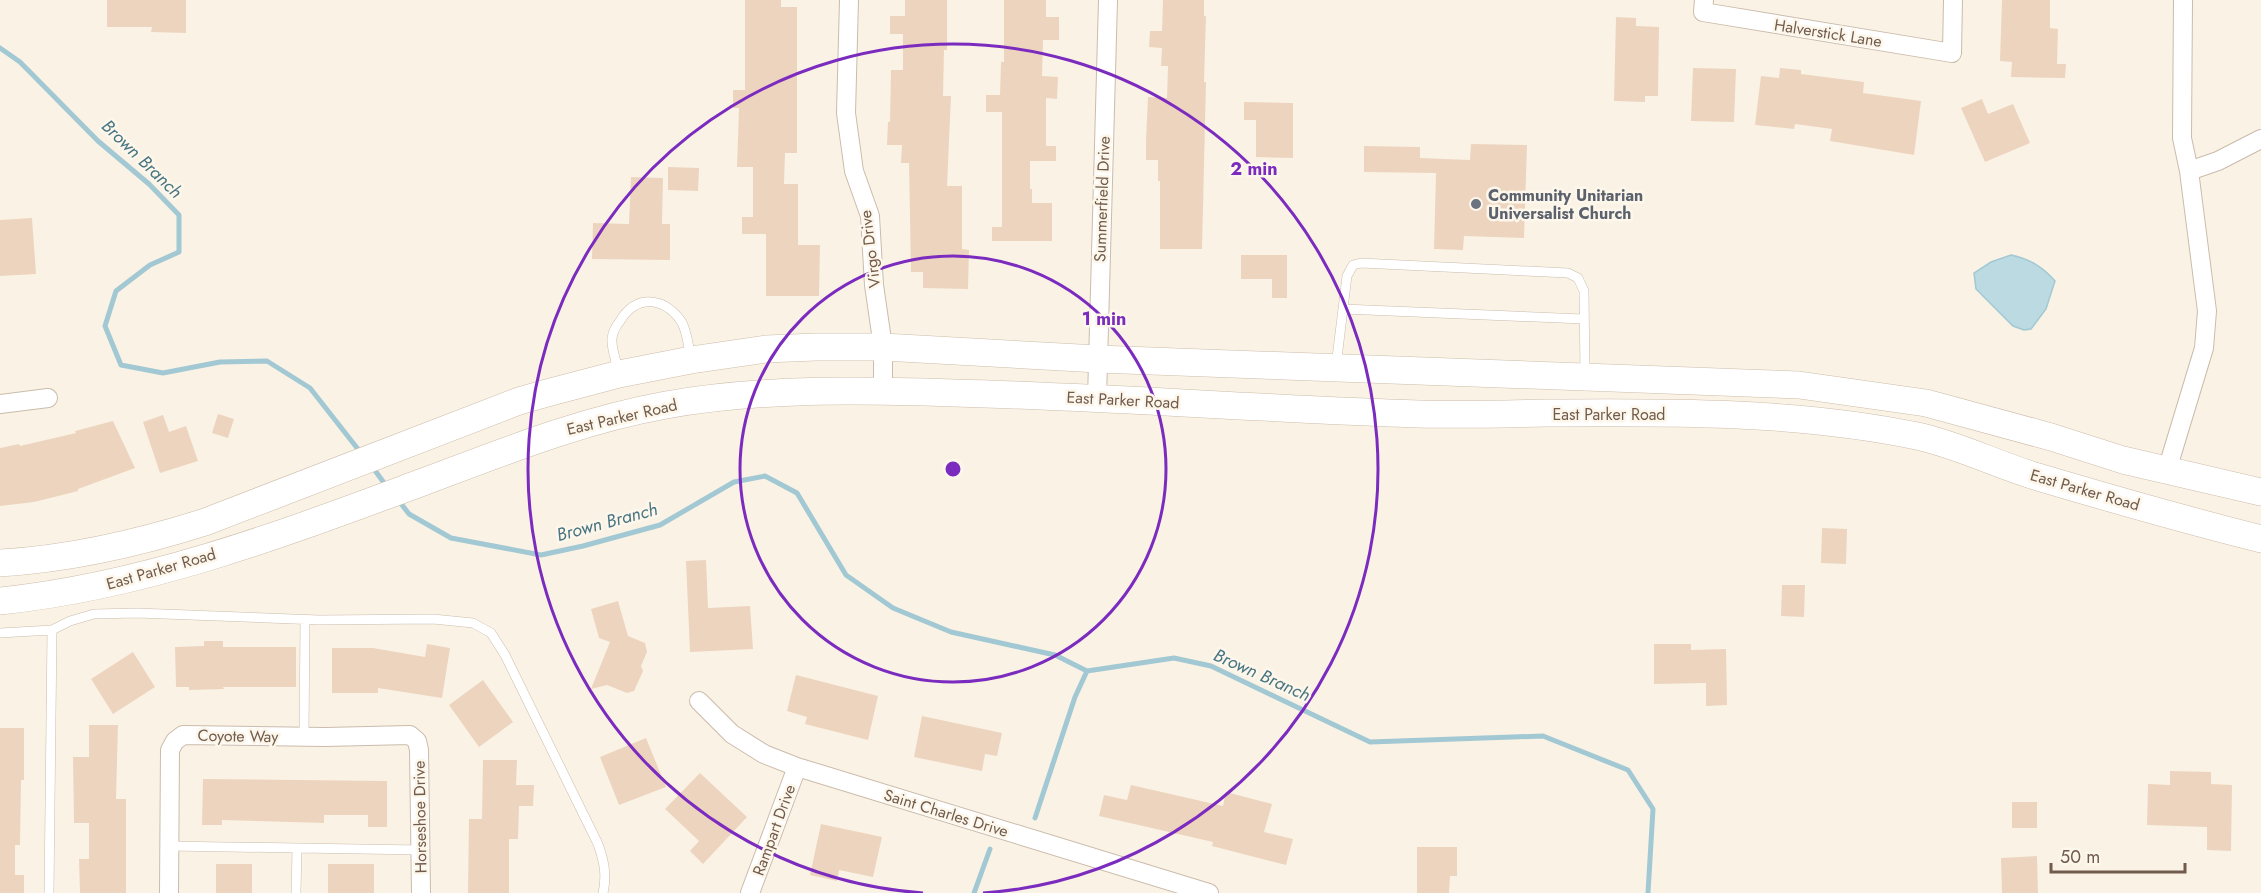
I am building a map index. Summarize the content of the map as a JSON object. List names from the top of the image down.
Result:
{
  "streets": {
    "main road": ["East Parker Road"],
    "street": [
      "Halverstick Lane",
      "Summerfield Drive",
      "Virgo Drive",
      "Coyote Way",
      "Saint Charles Drive",
      "Horseshoe Drive",
      "Rampart Drive"
    ]
  },
  "crossings": [
    ["Summerfield Drive", "East Parker Road"],
    ["Virgo Drive", "East Parker Road"],
    ["Coyote Way", "Horseshoe Drive"],
    ["Saint Charles Drive", "Rampart Drive"]
  ],
  "water": ["Brown Branch"],
  "places": ["Community Unitarian Universalist Church"],
  "scale_bar": "50 m",
  "rings": ["2 min", "1 min"]
}
